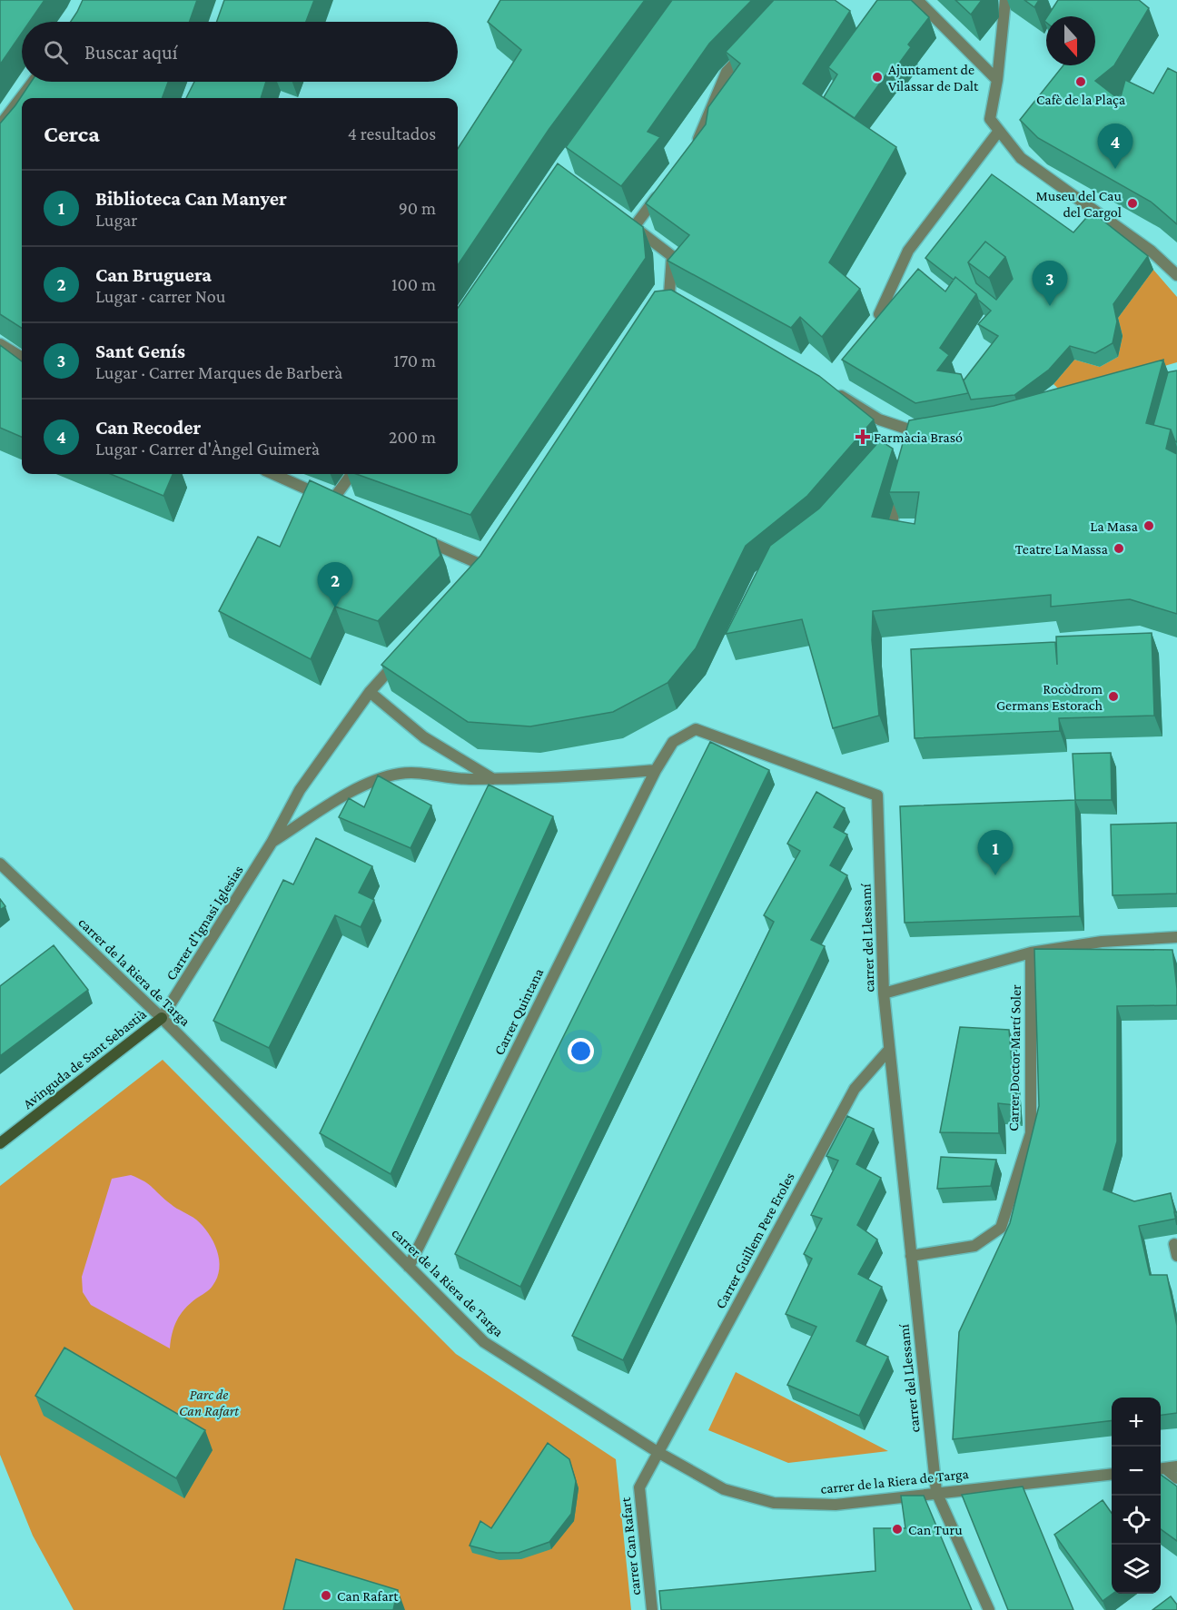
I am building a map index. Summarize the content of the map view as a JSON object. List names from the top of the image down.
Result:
{
  "streets": {
    "street": [
      "Carrer d'Ignasi Iglesias",
      "carrer del Llessamí",
      "carrer de la Riera de Targa",
      "Carrer Quintana",
      "Carrer Doctor Martí Soler",
      "Avinguda de Sant Sebastià",
      "Carrer Guillem Pere Eroles",
      "carrer Can Rafart"
    ]
  },
  "crossings": [
    ["Carrer d'Ignasi Iglesias", "carrer de la Riera de Targa"],
    ["Carrer d'Ignasi Iglesias", "Avinguda de Sant Sebastià"],
    ["carrer del Llessamí", "carrer de la Riera de Targa"],
    ["carrer del Llessamí", "Carrer Quintana"],
    ["carrer del Llessamí", "Carrer Doctor Martí Soler"],
    ["carrer del Llessamí", "Carrer Guillem Pere Eroles"],
    ["carrer de la Riera de Targa", "Carrer Quintana"],
    ["carrer de la Riera de Targa", "Avinguda de Sant Sebastià"],
    ["carrer de la Riera de Targa", "Carrer Guillem Pere Eroles"],
    ["carrer de la Riera de Targa", "carrer Can Rafart"],
    ["Carrer Guillem Pere Eroles", "carrer Can Rafart"]
  ],
  "parks": ["Parc de Can Rafart"],
  "places": {
    "other": [
      "Ajuntament de Vilassar de Dalt",
      "Cafè de la Plaça",
      "Museu del Cau del Cargol",
      "La Masa",
      "Teatre La Massa",
      "Rocòdrom Germans Estorach",
      "Can Turu",
      "Can Rafart"
    ],
    "health": ["Farmàcia Brasó"]
  },
  "north": "bottom",
  "page": {
    "search": "Buscar aquí",
    "heading": ["Cerca", "4 resultados"],
    "pins": [
      "4",
      "3",
      "2",
      "1"
    ],
    "list": [
      {
        "mark": "1",
        "name": "Biblioteca Can Manyer",
        "note": "Lugar",
        "value": "90 m"
      },
      {
        "mark": "2",
        "name": "Can Bruguera",
        "note": "Lugar · carrer Nou",
        "value": "100 m"
      },
      {
        "mark": "3",
        "name": "Sant Genís",
        "note": "Lugar · Carrer Marques de Barberà",
        "value": "170 m"
      },
      {
        "mark": "4",
        "name": "Can Recoder",
        "note": "Lugar · Carrer d'Àngel Guimerà",
        "value": "200 m"
      }
    ],
    "map_buttons": ["+", "−"]
  }
}
